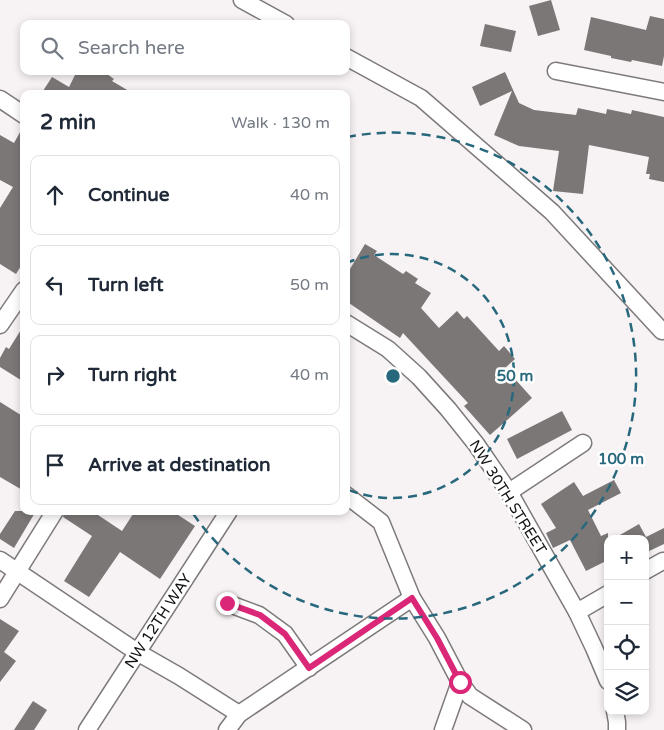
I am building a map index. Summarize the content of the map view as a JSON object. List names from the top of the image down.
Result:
{
  "streets": {
    "street": ["NW 30TH STREET", "NW 12TH WAY"]
  },
  "page": {
    "search": "Search here",
    "heading": ["2 min", "Walk · 130 m"],
    "list": [
      ["Continue", "40 m"],
      ["Turn left", "50 m"],
      ["Turn right", "40 m"],
      "Arrive at destination"
    ],
    "map_buttons": ["+", "−"]
  },
  "rings": ["50 m", "100 m"]
}
